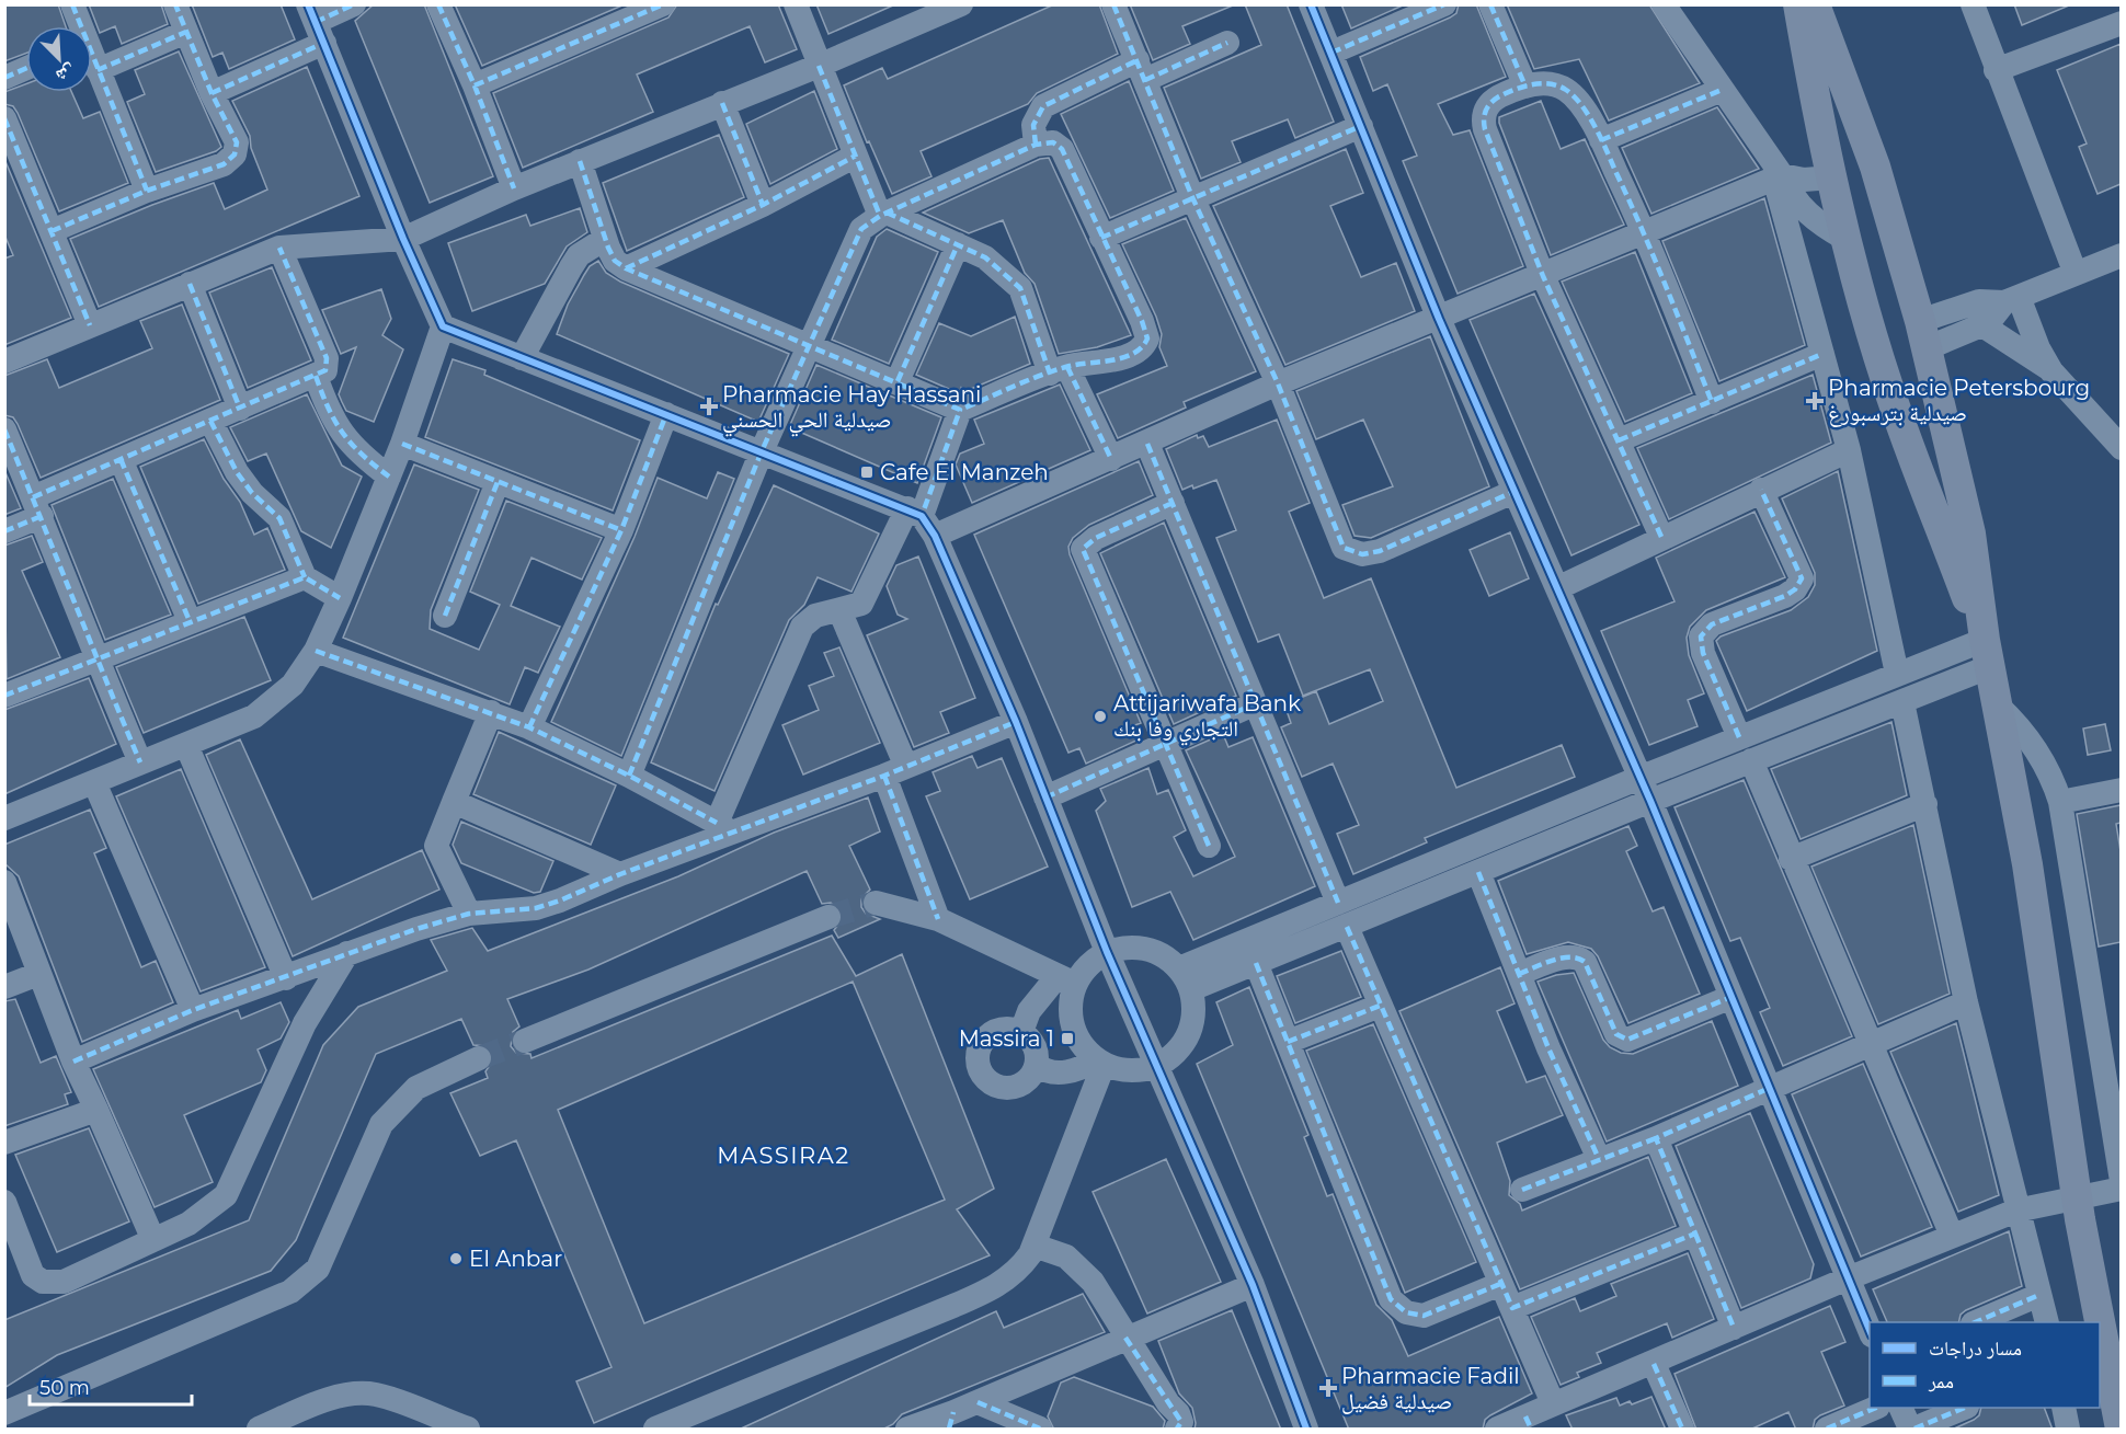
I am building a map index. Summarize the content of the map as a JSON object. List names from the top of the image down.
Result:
{
  "districts": ["MASSIRA2"],
  "places": {
    "health": ["Pharmacie Petersbourg صيدلية بترسبورغ", "Pharmacie Hay Hassani صيدلية الحي الحسني", "Pharmacie Fadil صيدلية فضيل"],
    "transit": ["Cafe El Manzeh", "Massira 1"],
    "other": ["Attijariwafa Bank التجاري وفا بنك", "El Anbar"]
  },
  "legend": ["مسار دراجات", "ممر"],
  "scale_bar": "50 m",
  "north": "bottom right"
}
